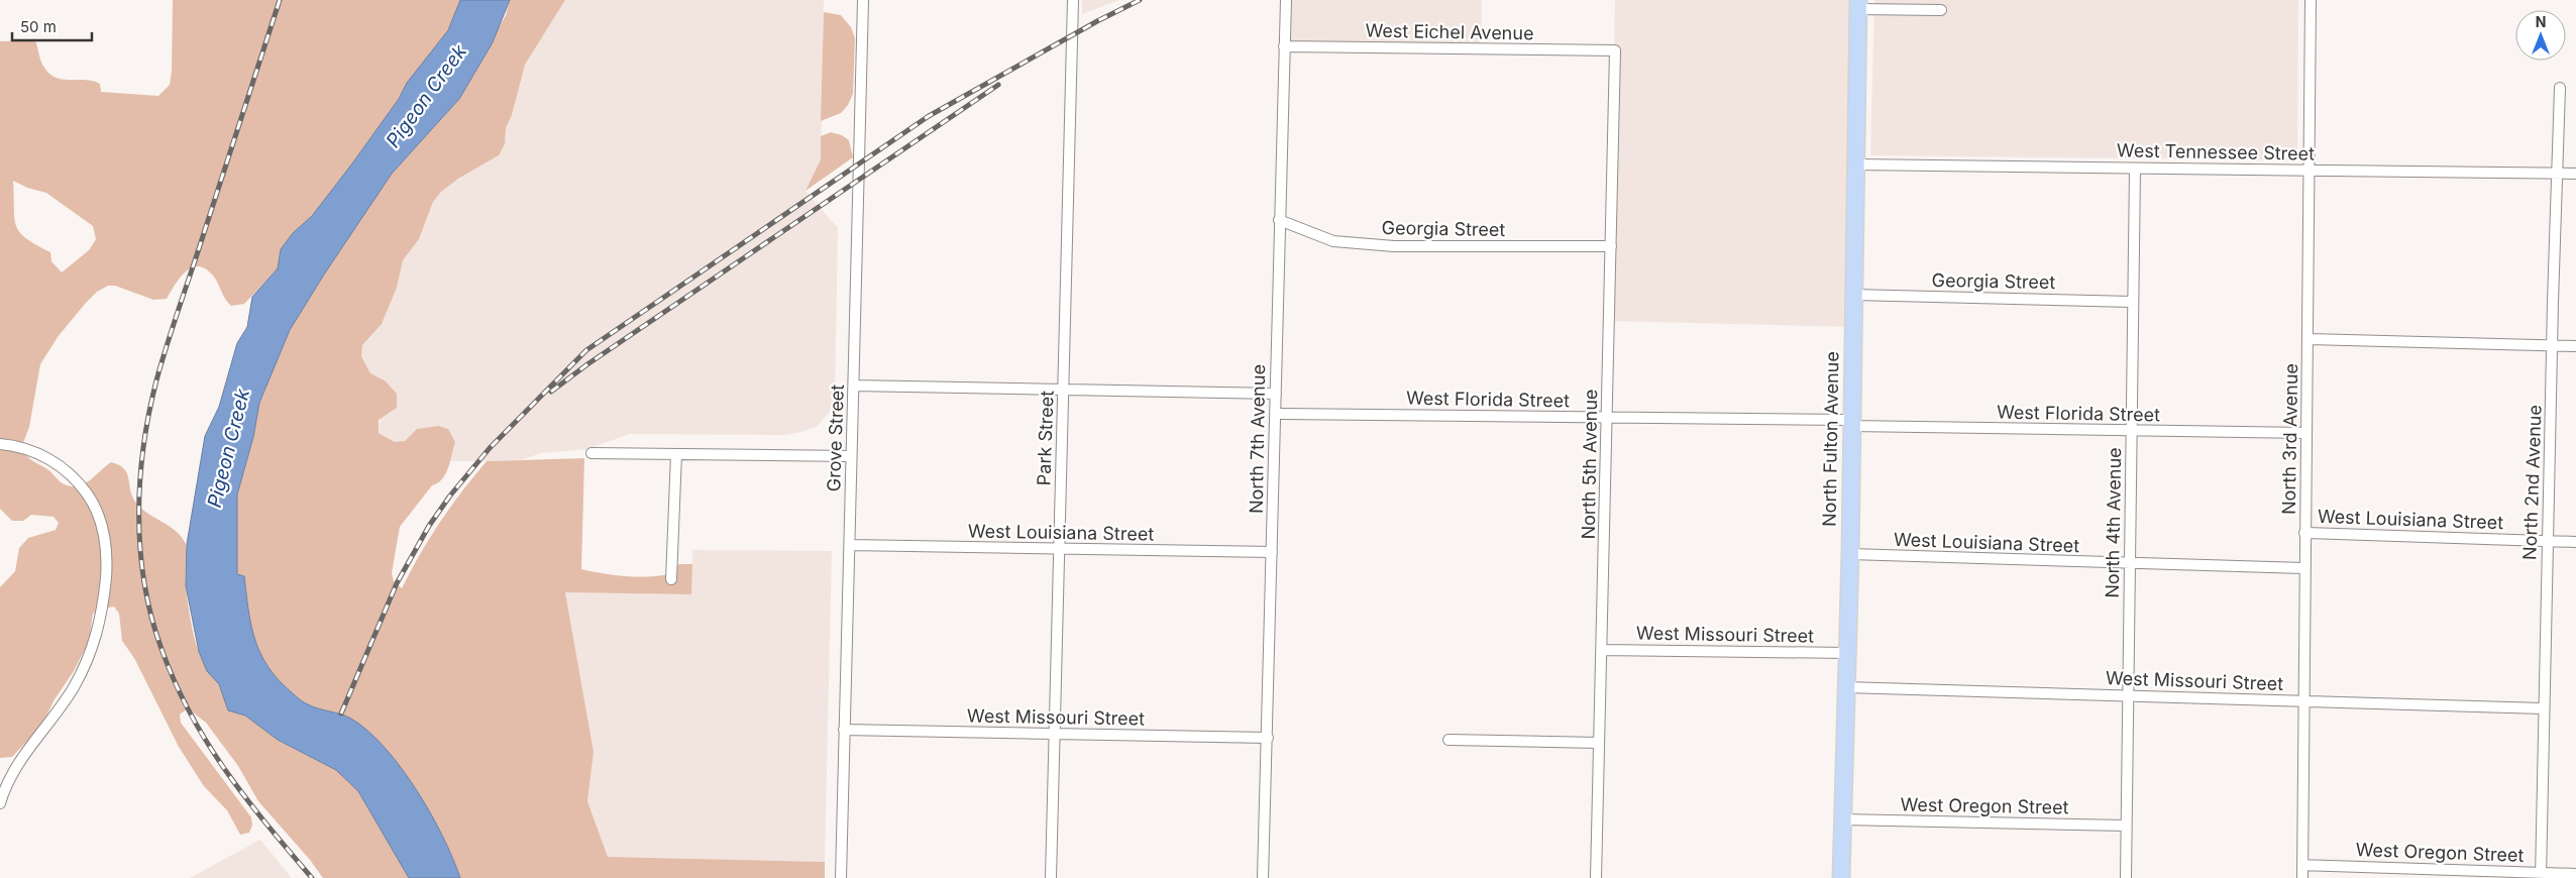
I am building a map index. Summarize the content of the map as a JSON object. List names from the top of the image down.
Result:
{
  "streets": {
    "main road": ["North Fulton Avenue"],
    "street": [
      "West Eichel Avenue",
      "West Tennessee Street",
      "Georgia Street",
      "West Florida Street",
      "Grove Street",
      "Park Street",
      "North 7th Avenue",
      "North 3rd Avenue",
      "North 5th Avenue",
      "North 2nd Avenue",
      "West Louisiana Street",
      "North 4th Avenue",
      "West Missouri Street",
      "West Oregon Street"
    ]
  },
  "crossings": [
    ["West Eichel Avenue", "North 7th Avenue"],
    ["West Eichel Avenue", "North 5th Avenue"],
    ["West Tennessee Street", "North Fulton Avenue"],
    ["West Tennessee Street", "North 3rd Avenue"],
    ["West Tennessee Street", "North 2nd Avenue"],
    ["West Tennessee Street", "North 4th Avenue"],
    ["Georgia Street", "North 7th Avenue"],
    ["Georgia Street", "North Fulton Avenue"],
    ["Georgia Street", "North 5th Avenue"],
    ["Georgia Street", "North 4th Avenue"],
    ["West Florida Street", "North 7th Avenue"],
    ["West Florida Street", "North Fulton Avenue"],
    ["West Florida Street", "North 3rd Avenue"],
    ["West Florida Street", "North 5th Avenue"],
    ["West Florida Street", "North 4th Avenue"],
    ["Grove Street", "West Louisiana Street"],
    ["Grove Street", "West Missouri Street"],
    ["Park Street", "West Louisiana Street"],
    ["Park Street", "West Missouri Street"],
    ["North 7th Avenue", "West Louisiana Street"],
    ["North 7th Avenue", "West Missouri Street"],
    ["North Fulton Avenue", "West Louisiana Street"],
    ["North Fulton Avenue", "West Missouri Street"],
    ["North Fulton Avenue", "West Oregon Street"],
    ["North 3rd Avenue", "West Louisiana Street"],
    ["North 3rd Avenue", "West Missouri Street"],
    ["North 3rd Avenue", "West Oregon Street"],
    ["North 5th Avenue", "West Missouri Street"],
    ["North 2nd Avenue", "West Louisiana Street"],
    ["North 2nd Avenue", "West Missouri Street"],
    ["North 2nd Avenue", "West Oregon Street"],
    ["West Louisiana Street", "North 4th Avenue"],
    ["North 4th Avenue", "West Missouri Street"],
    ["North 4th Avenue", "West Oregon Street"]
  ],
  "water": ["Pigeon Creek"],
  "scale_bar": "50 m",
  "north": "top"
}
